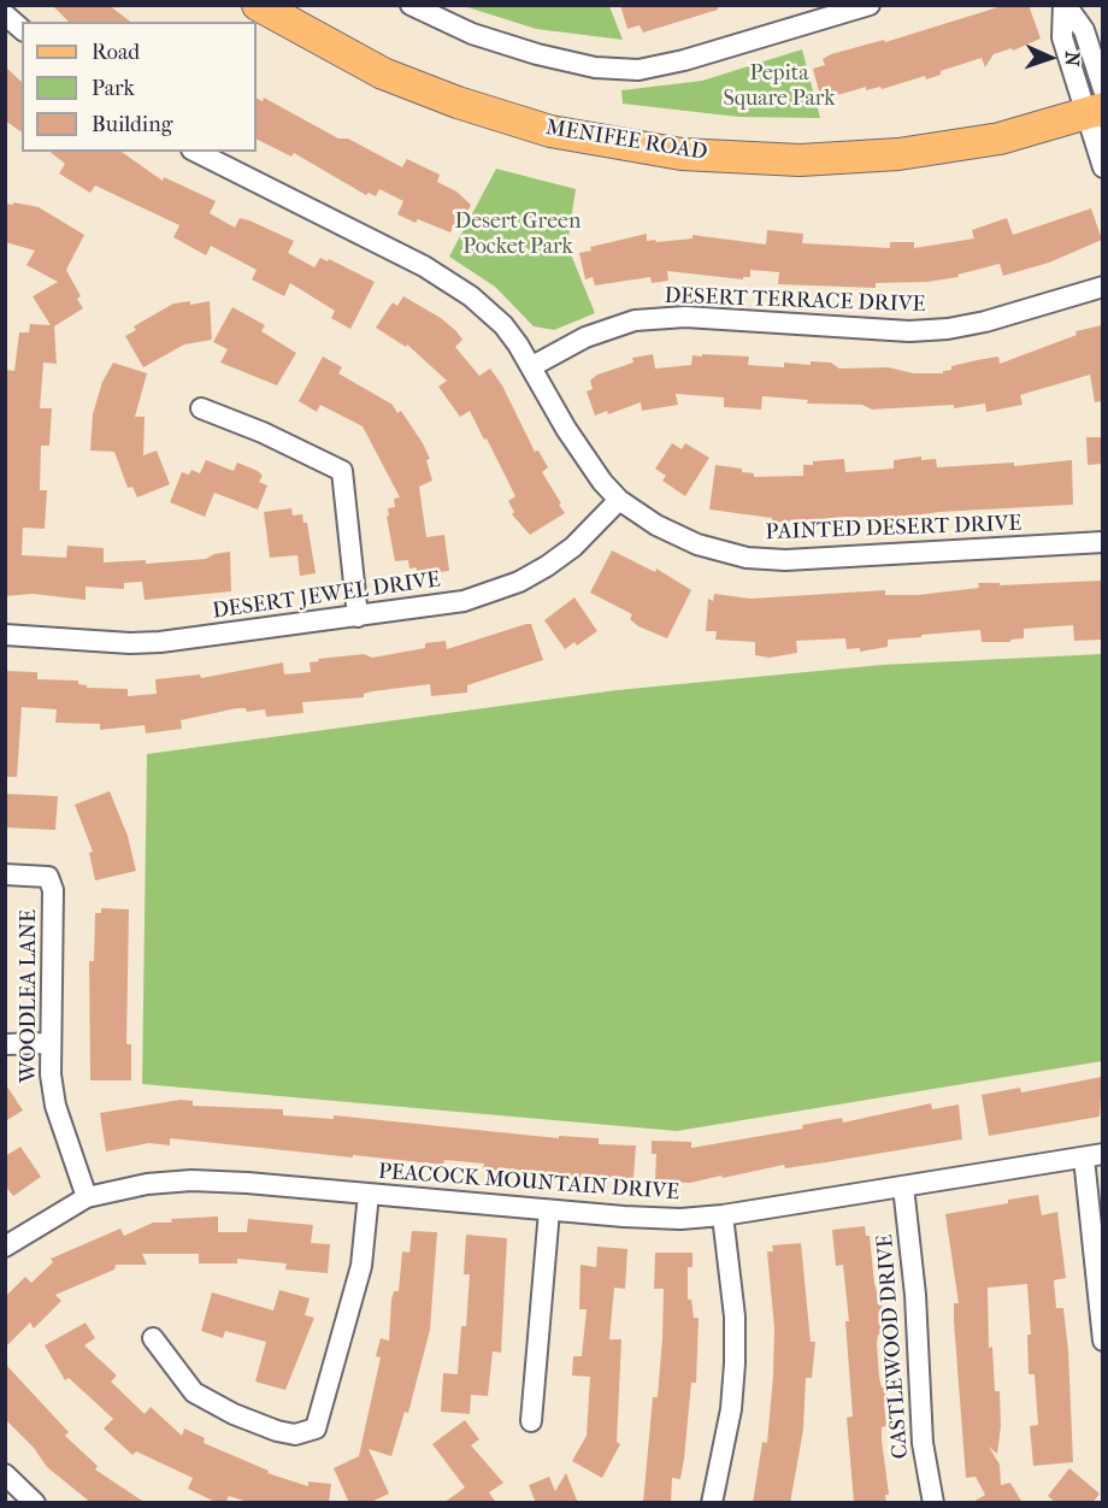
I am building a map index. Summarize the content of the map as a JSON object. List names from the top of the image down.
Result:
{
  "streets": {
    "main road": ["MENIFEE ROAD"],
    "street": [
      "DESERT TERRACE DRIVE",
      "PAINTED DESERT DRIVE",
      "DESERT JEWEL DRIVE",
      "WOODLEA LANE",
      "PEACOCK MOUNTAIN DRIVE",
      "CASTLEWOOD DRIVE"
    ]
  },
  "crossings": [
    ["DESERT TERRACE DRIVE", "PAINTED DESERT DRIVE"],
    ["PAINTED DESERT DRIVE", "DESERT JEWEL DRIVE"],
    ["WOODLEA LANE", "PEACOCK MOUNTAIN DRIVE"],
    ["PEACOCK MOUNTAIN DRIVE", "CASTLEWOOD DRIVE"]
  ],
  "parks": ["Pepita Square Park", "Desert Green Pocket Park"],
  "legend": ["Road", "Park", "Building"],
  "north": "right"
}
